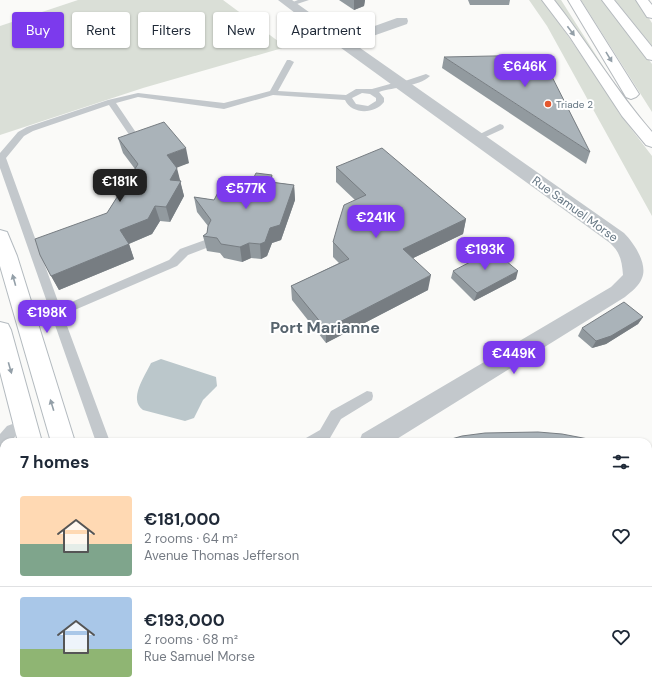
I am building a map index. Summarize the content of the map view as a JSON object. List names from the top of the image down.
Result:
{
  "streets": {
    "street": ["Rue Samuel Morse"]
  },
  "districts": ["Port Marianne"],
  "places": ["Triade 2"],
  "page": {
    "chip": [
      "Buy",
      "Rent",
      "Filters",
      "New",
      "Apartment"
    ],
    "price": [
      "€646K",
      "€181K",
      "€577K",
      "€241K",
      "€193K",
      "€198K",
      "€449K"
    ],
    "heading": "7 homes",
    "list": [
      {
        "name": "€181,000",
        "note": "2 rooms · 64 m² · Avenue Thomas Jefferson"
      },
      {
        "name": "€193,000",
        "note": "2 rooms · 68 m² · Rue Samuel Morse"
      }
    ]
  }
}
